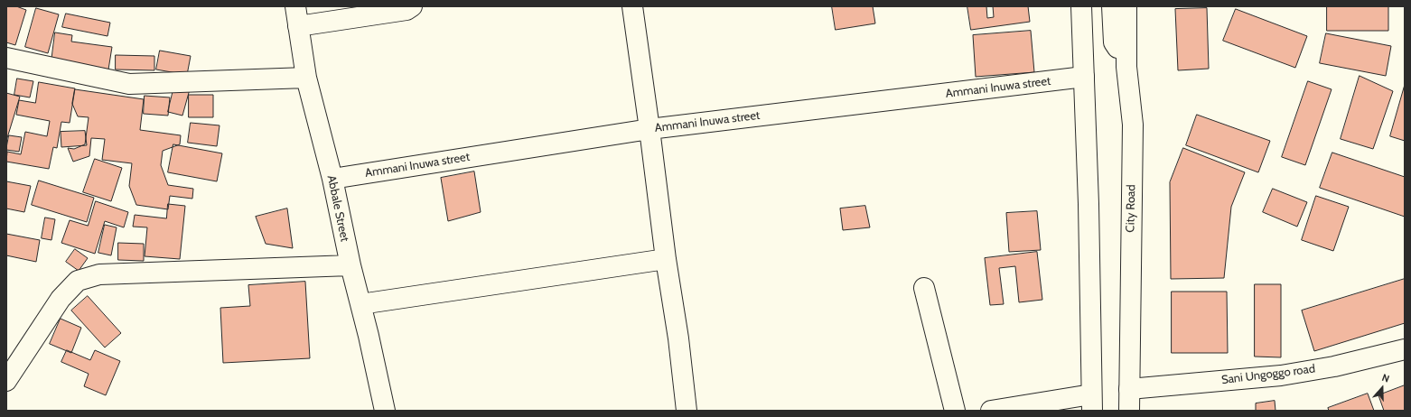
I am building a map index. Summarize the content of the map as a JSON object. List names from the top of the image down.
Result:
{
  "streets": {
    "main road": [
      "Ammani Inuwa street",
      "Abbale Street",
      "City Road",
      "Sani Ungoggo road"
    ]
  },
  "crossings": [
    ["Ammani Inuwa street", "Abbale Street"],
    ["City Road", "Sani Ungoggo road"]
  ],
  "north": "top"
}
